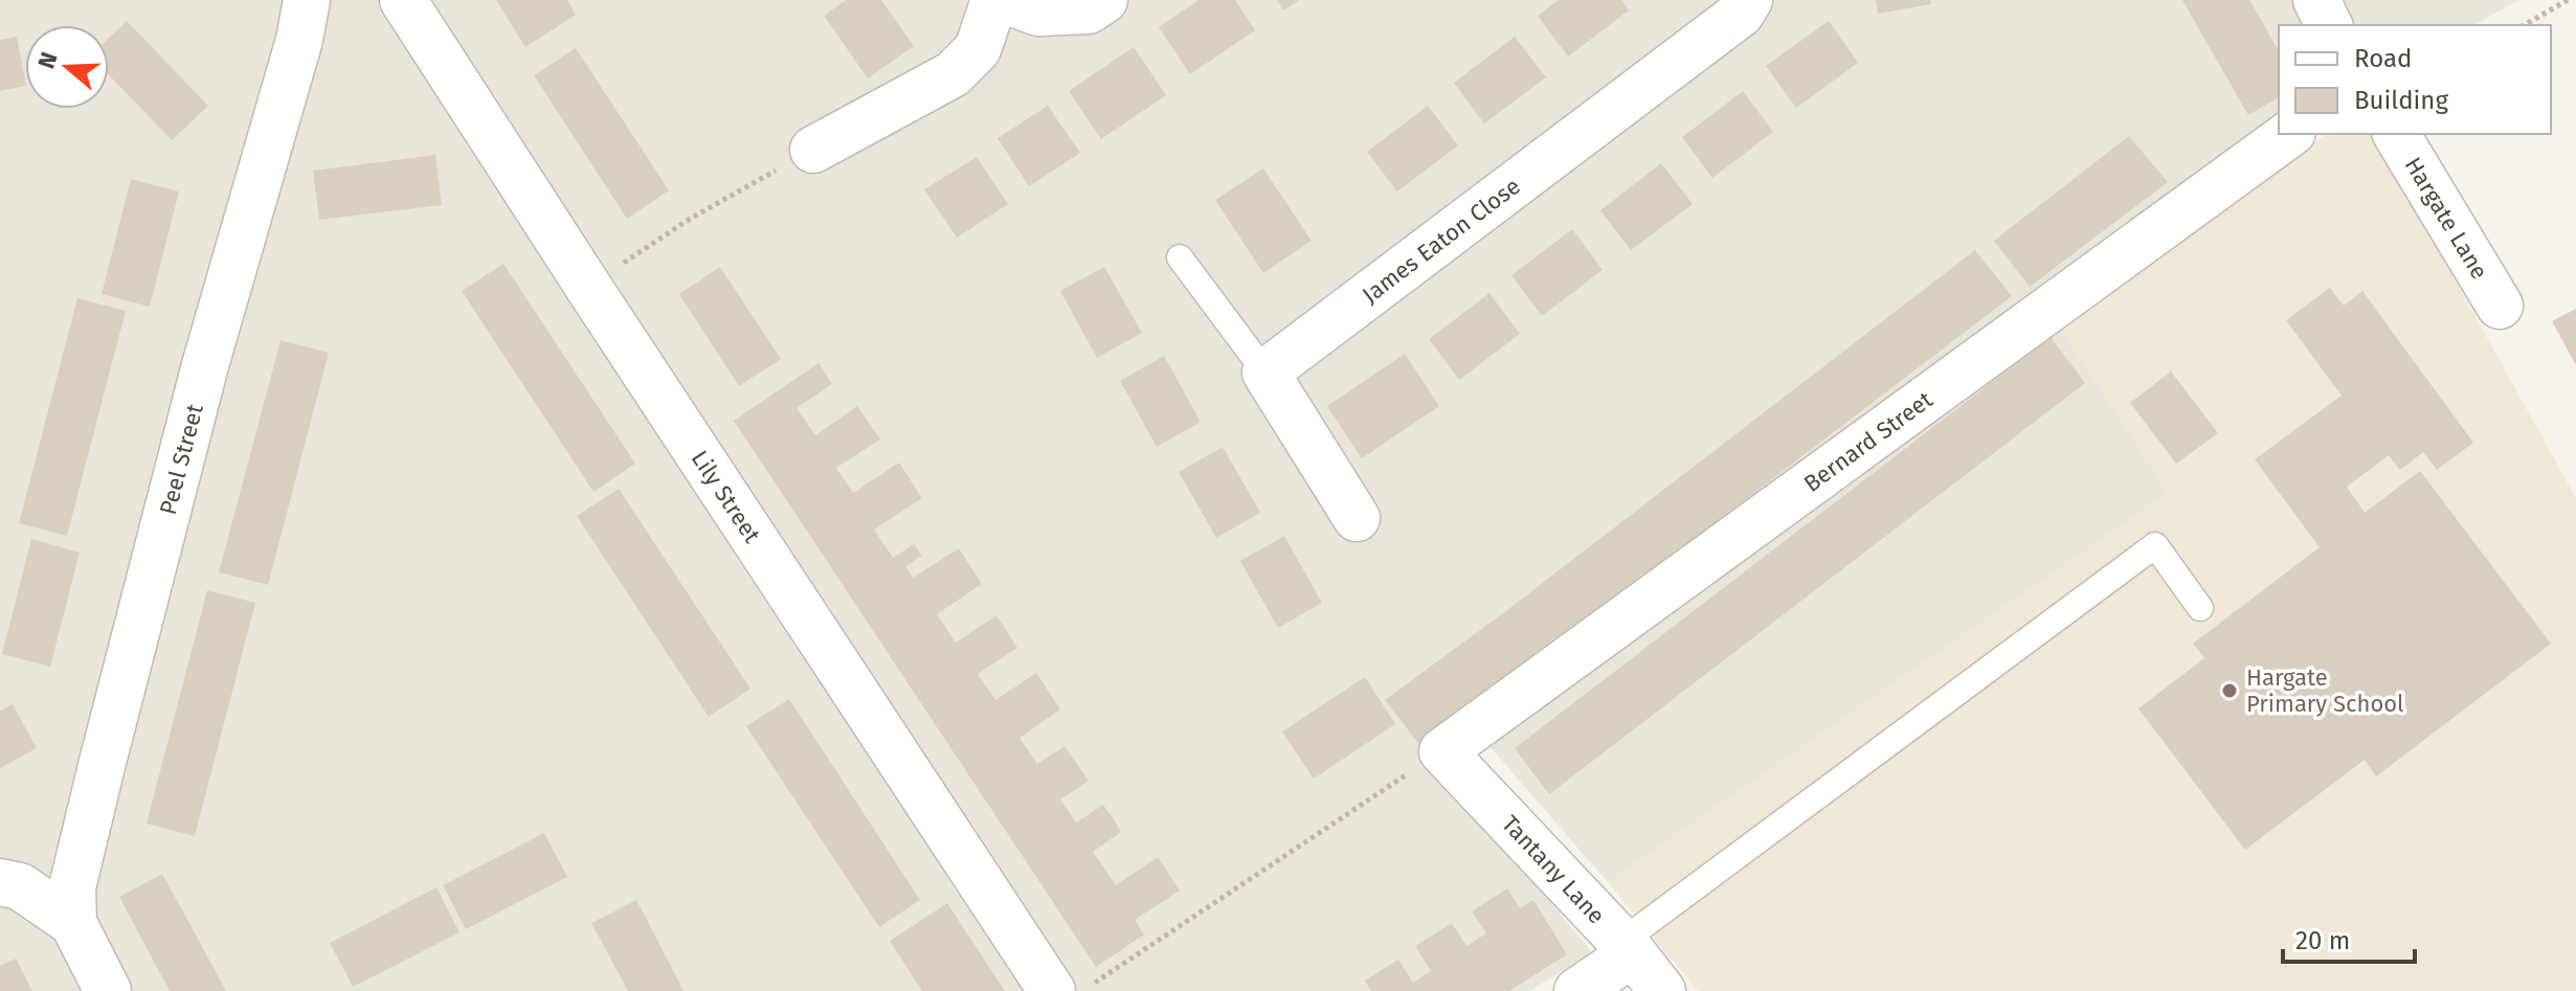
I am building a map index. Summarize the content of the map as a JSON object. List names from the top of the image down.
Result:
{
  "streets": {
    "street": [
      "Hargate Lane",
      "James Eaton Close",
      "Bernard Street",
      "Peel Street",
      "Lily Street",
      "Tantany Lane"
    ]
  },
  "crossings": [
    ["Bernard Street", "Tantany Lane"]
  ],
  "places": ["Hargate Primary School"],
  "legend": ["Road", "Building"],
  "scale_bar": "20 m",
  "north": "left"
}
